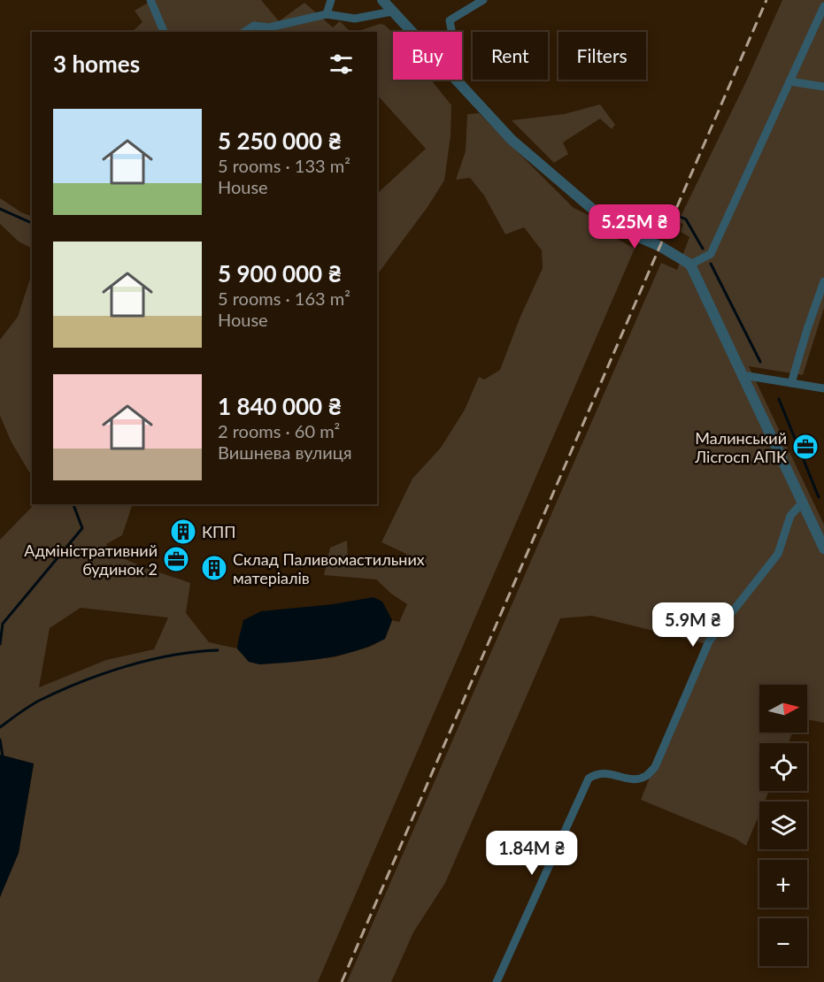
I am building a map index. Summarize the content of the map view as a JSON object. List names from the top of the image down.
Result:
{
  "places": {
    "office": ["Малинський Лісгосп АПК", "Адміністративний будинок 2"],
    "building": ["КПП", "Склад Паливомастильних матеріалів"]
  },
  "north": "right",
  "page": {
    "chip": ["Buy", "Rent", "Filters"],
    "heading": "3 homes",
    "list": [
      {
        "name": "5 250 000 ₴",
        "note": "5 rooms · 133 m² · House"
      },
      {
        "name": "5 900 000 ₴",
        "note": "5 rooms · 163 m² · House"
      },
      {
        "name": "1 840 000 ₴",
        "note": "2 rooms · 60 m² · Вишнева вулиця"
      }
    ],
    "price": ["5.25M ₴", "5.9M ₴", "1.84M ₴"],
    "map_buttons": ["+", "−"]
  }
}
